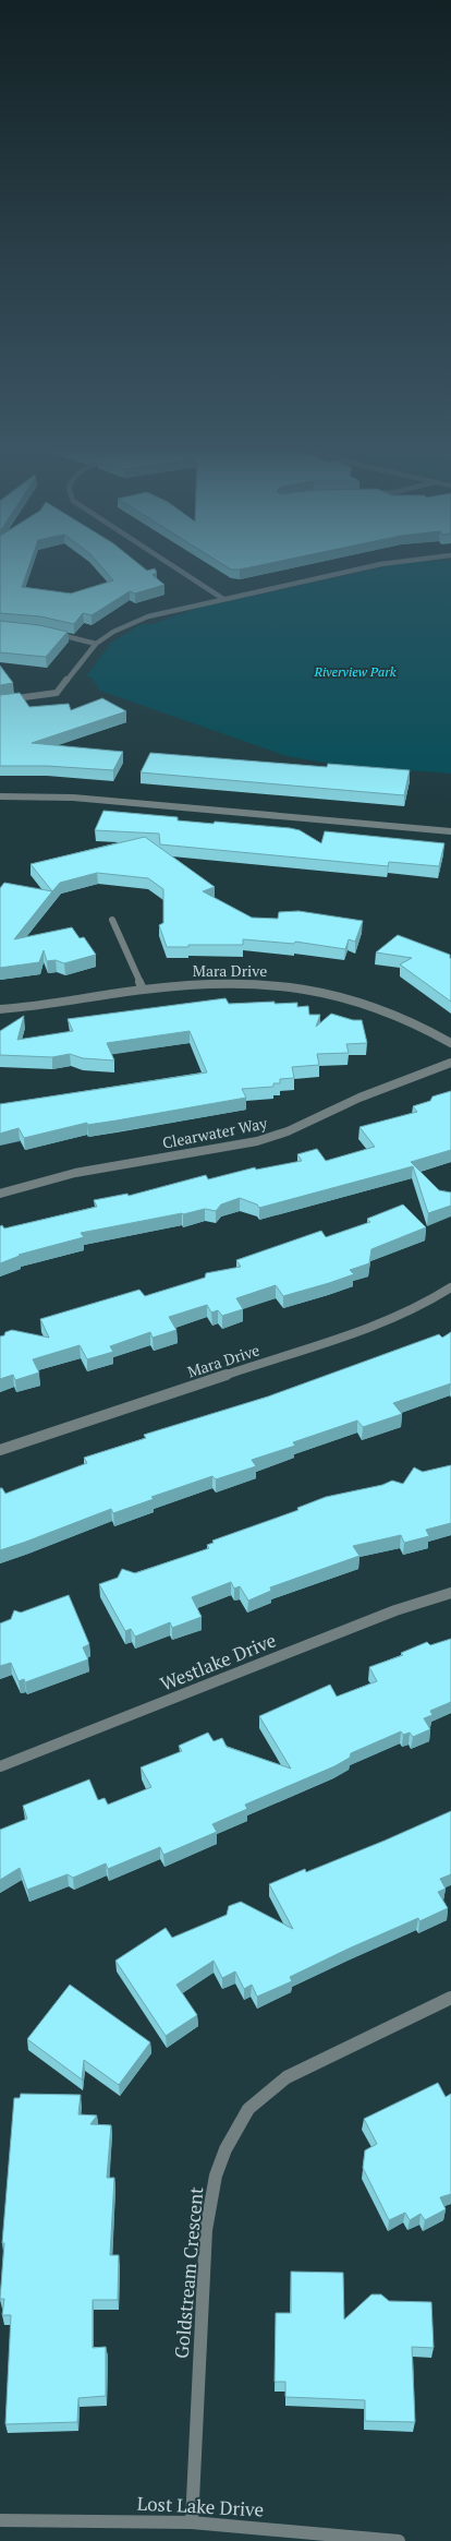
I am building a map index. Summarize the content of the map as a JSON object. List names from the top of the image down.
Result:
{
  "streets": {
    "street": [
      "Mara Drive",
      "Clearwater Way",
      "Westlake Drive",
      "Goldstream Crescent",
      "Lost Lake Drive"
    ]
  },
  "crossings": [
    ["Goldstream Crescent", "Lost Lake Drive"]
  ],
  "parks": ["Riverview Park"]
}
